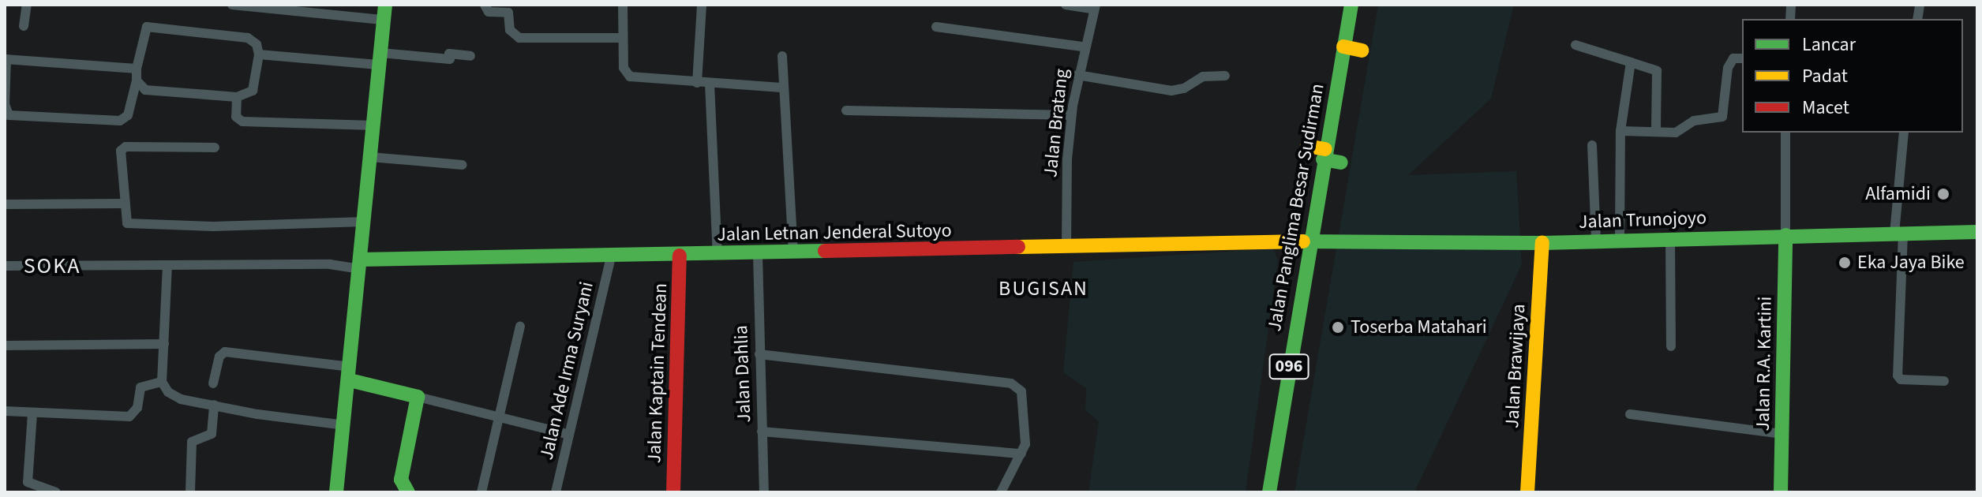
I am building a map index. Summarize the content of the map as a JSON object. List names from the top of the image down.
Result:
{
  "streets": {
    "main road": [
      "Jalan Panglima Besar Sudirman",
      "Jalan Trunojoyo",
      "Jalan Letnan Jenderal Sutoyo",
      "Jalan R.A. Kartini",
      "Jalan Brawijaya",
      "096",
      "Jalan Kaptain Tendean"
    ],
    "street": ["Jalan Bratang", "Jalan Ade Irma Suryani", "Jalan Dahlia"]
  },
  "crossings": [
    ["Jalan Bratang", "Jalan Letnan Jenderal Sutoyo"],
    ["Jalan Panglima Besar Sudirman", "Jalan Trunojoyo"],
    ["Jalan Panglima Besar Sudirman", "Jalan Letnan Jenderal Sutoyo"],
    ["Jalan Trunojoyo", "Jalan Letnan Jenderal Sutoyo"],
    ["Jalan Trunojoyo", "Jalan R.A. Kartini"],
    ["Jalan Trunojoyo", "Jalan Brawijaya"],
    ["Jalan Letnan Jenderal Sutoyo", "Jalan Ade Irma Suryani"],
    ["Jalan Letnan Jenderal Sutoyo", "Jalan Kaptain Tendean"],
    ["Jalan Letnan Jenderal Sutoyo", "Jalan Dahlia"]
  ],
  "districts": ["SOKA", "BUGISAN"],
  "places": ["Alfamidi", "Eka Jaya Bike", "Toserba Matahari"],
  "legend": ["Lancar", "Padat", "Macet"]
}
